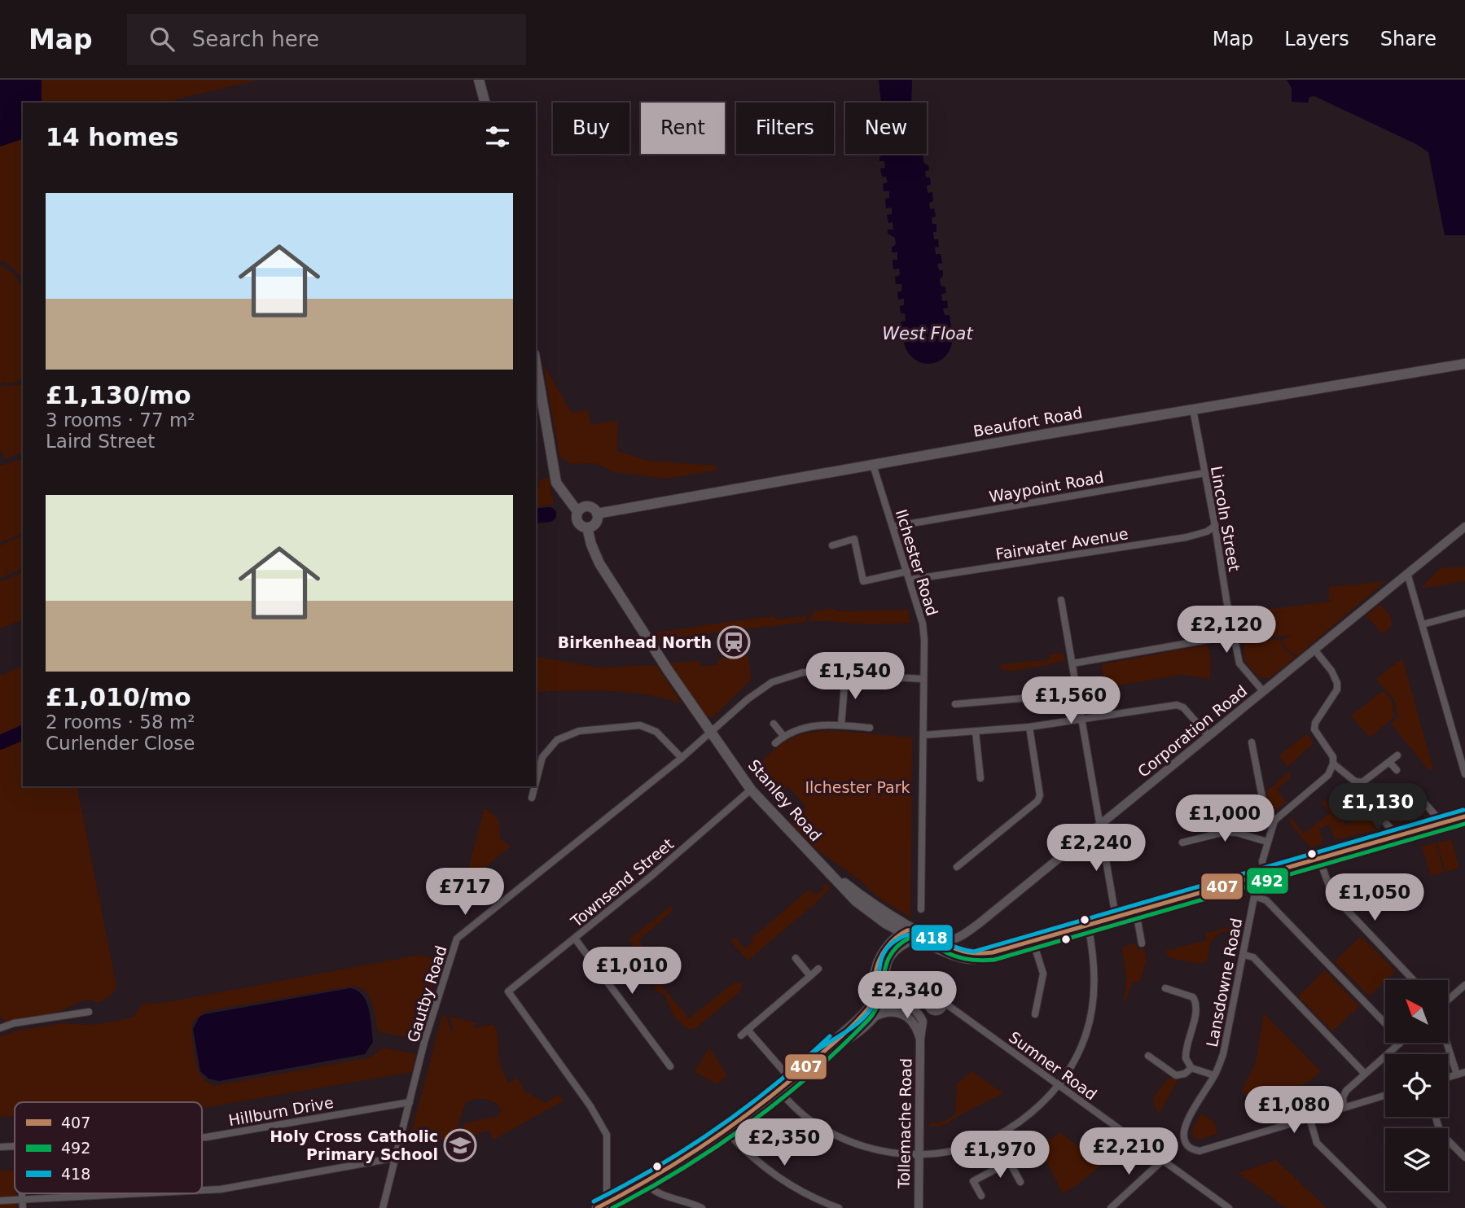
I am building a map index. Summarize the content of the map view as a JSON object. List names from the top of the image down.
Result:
{
  "streets": {
    "main road": ["Beaufort Road", "Stanley Road"],
    "street": [
      "Waypoint Road",
      "Lincoln Street",
      "Fairwater Avenue",
      "Ilchester Road",
      "Corporation Road",
      "Townsend Street",
      "Lansdowne Road",
      "Gautby Road",
      "Sumner Road",
      "Hillburn Drive",
      "Tollemache Road"
    ]
  },
  "crossings": [
    ["Beaufort Road", "Lincoln Street"],
    ["Beaufort Road", "Ilchester Road"],
    ["Beaufort Road", "Stanley Road"],
    ["Waypoint Road", "Lincoln Street"],
    ["Waypoint Road", "Ilchester Road"],
    ["Lincoln Street", "Fairwater Avenue"],
    ["Lincoln Street", "Corporation Road"],
    ["Fairwater Avenue", "Ilchester Road"],
    ["Ilchester Road", "Gautby Road"],
    ["Corporation Road", "Stanley Road"],
    ["Stanley Road", "Townsend Street"],
    ["Stanley Road", "Gautby Road"],
    ["Gautby Road", "Hillburn Drive"]
  ],
  "water": ["West Float"],
  "parks": ["Ilchester Park"],
  "places": {
    "station": ["Birkenhead North"],
    "school or university": ["Holy Cross Catholic Primary School"]
  },
  "lines": ["transit line 418", "transit line 407", "transit line 492"],
  "legend": ["407", "492", "418"],
  "north": "top left",
  "page": {
    "header": "Map",
    "search": "Search here",
    "nav": ["Map", "Layers", "Share"],
    "chip": [
      "Buy",
      "Rent",
      "Filters",
      "New"
    ],
    "heading": "14 homes",
    "list": [
      {
        "name": "£1,130/mo",
        "note": "3 rooms · 77 m² · Laird Street"
      },
      {
        "name": "£1,010/mo",
        "note": "2 rooms · 58 m² · Curlender Close"
      }
    ],
    "price": [
      "£2,120",
      "£1,540",
      "£1,560",
      "£1,130",
      "£1,000",
      "£2,240",
      "£717",
      "£1,050",
      "£1,010",
      "£2,340",
      "£1,080",
      "£2,350",
      "£2,210",
      "£1,970"
    ]
  }
}
